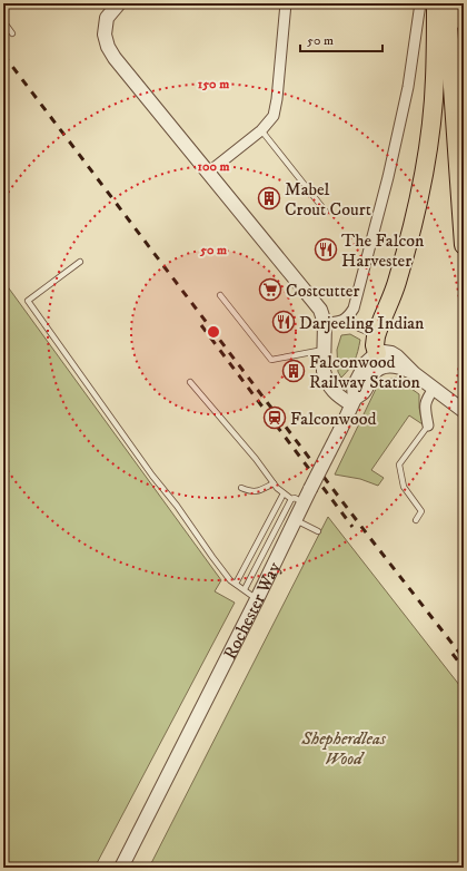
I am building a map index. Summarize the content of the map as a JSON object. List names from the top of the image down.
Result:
{
  "streets": {
    "street": ["Rochester Way"]
  },
  "parks": ["Shepherdleas Wood"],
  "places": {
    "building": ["Mabel Crout Court", "Falconwood Railway Station"],
    "restaurant": ["The Falcon Harvester", "Darjeeling Indian"],
    "supermarket": ["Costcutter"],
    "station": ["Falconwood"]
  },
  "scale_bar": "50 m",
  "rings": ["150 m", "100 m", "50 m"]
}
